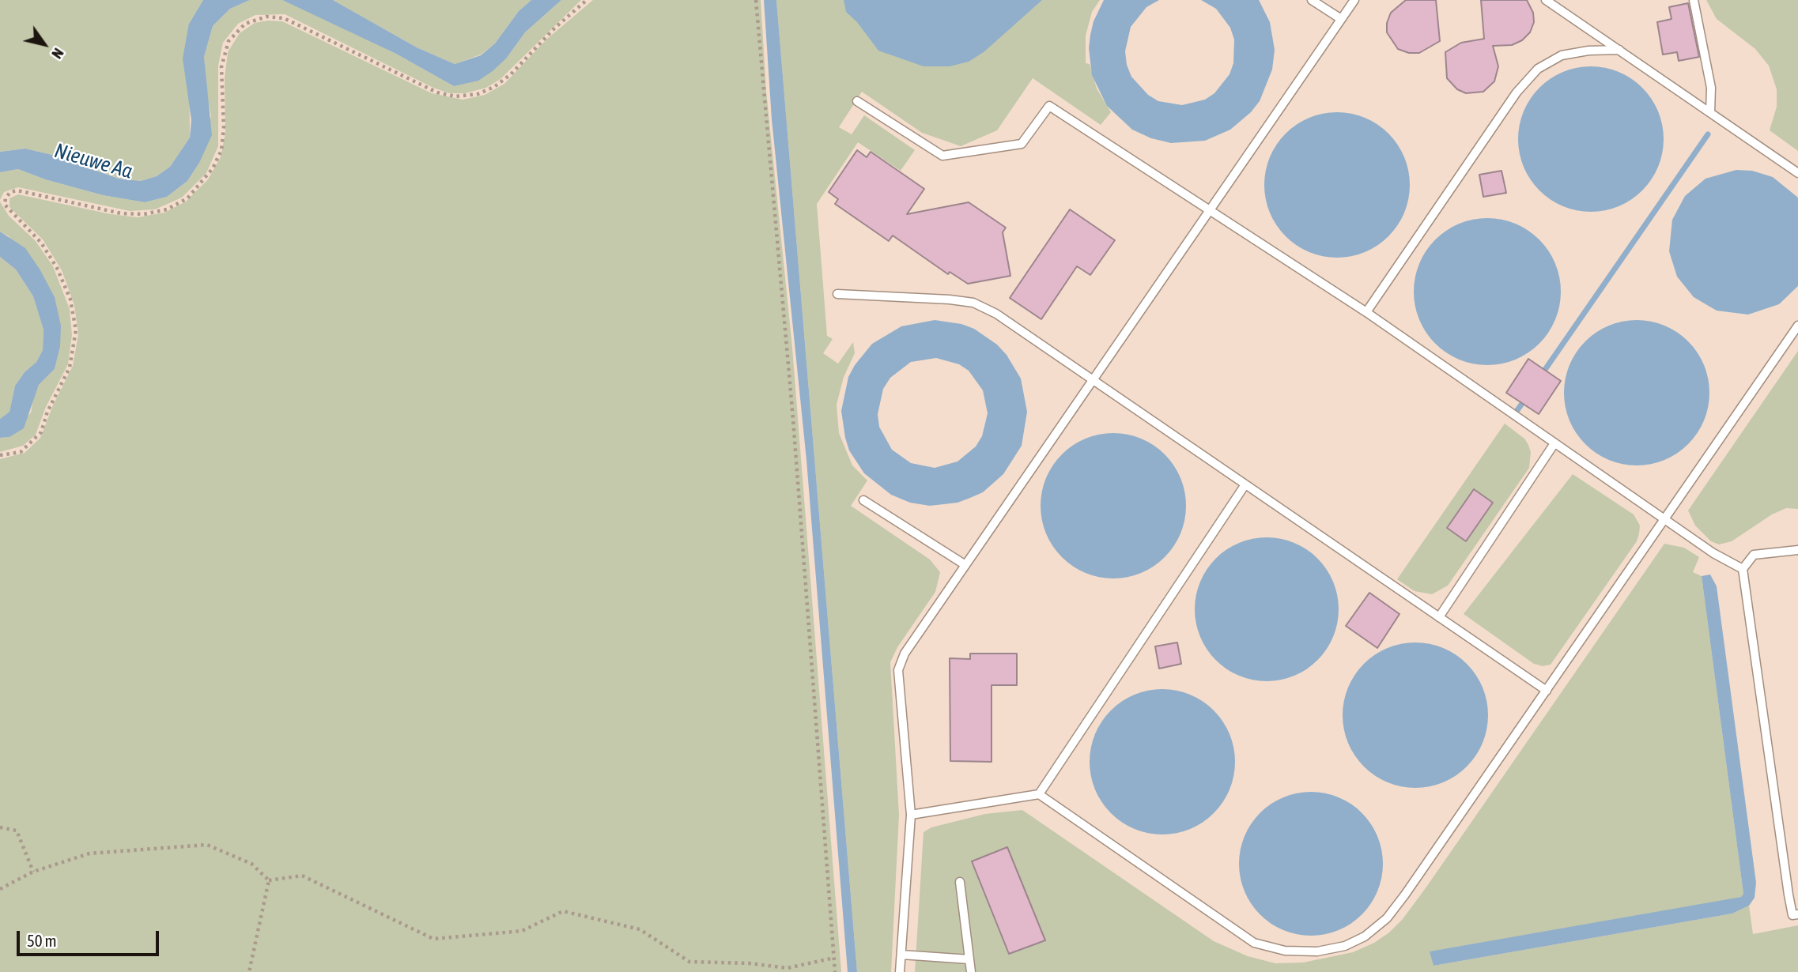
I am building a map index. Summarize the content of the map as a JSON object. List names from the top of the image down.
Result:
{
  "water": ["Nieuwe Aa"],
  "scale_bar": "50 m",
  "north": "bottom right"
}
